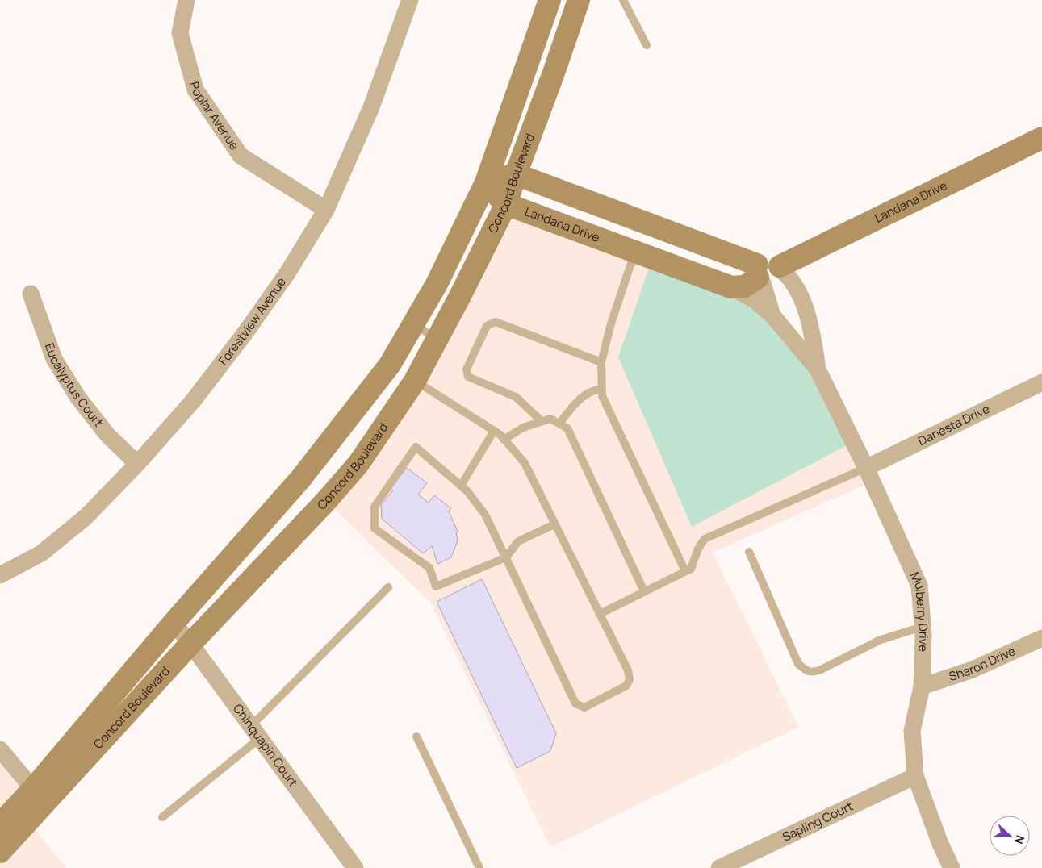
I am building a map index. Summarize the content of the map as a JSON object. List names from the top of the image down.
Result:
{
  "streets": {
    "street": [
      "Poplar Avenue",
      "Concord Boulevard",
      "Landana Drive",
      "Forestview Avenue",
      "Eucalyptus Court",
      "Danesta Drive",
      "Mulberry Drive",
      "Sharon Drive",
      "Chinquapin Court",
      "Sapling Court"
    ]
  },
  "crossings": [
    ["Poplar Avenue", "Forestview Avenue"],
    ["Concord Boulevard", "Landana Drive"],
    ["Concord Boulevard", "Chinquapin Court"],
    ["Landana Drive", "Mulberry Drive"],
    ["Forestview Avenue", "Eucalyptus Court"],
    ["Danesta Drive", "Mulberry Drive"],
    ["Mulberry Drive", "Sharon Drive"],
    ["Mulberry Drive", "Sapling Court"]
  ],
  "north": "right"
}
